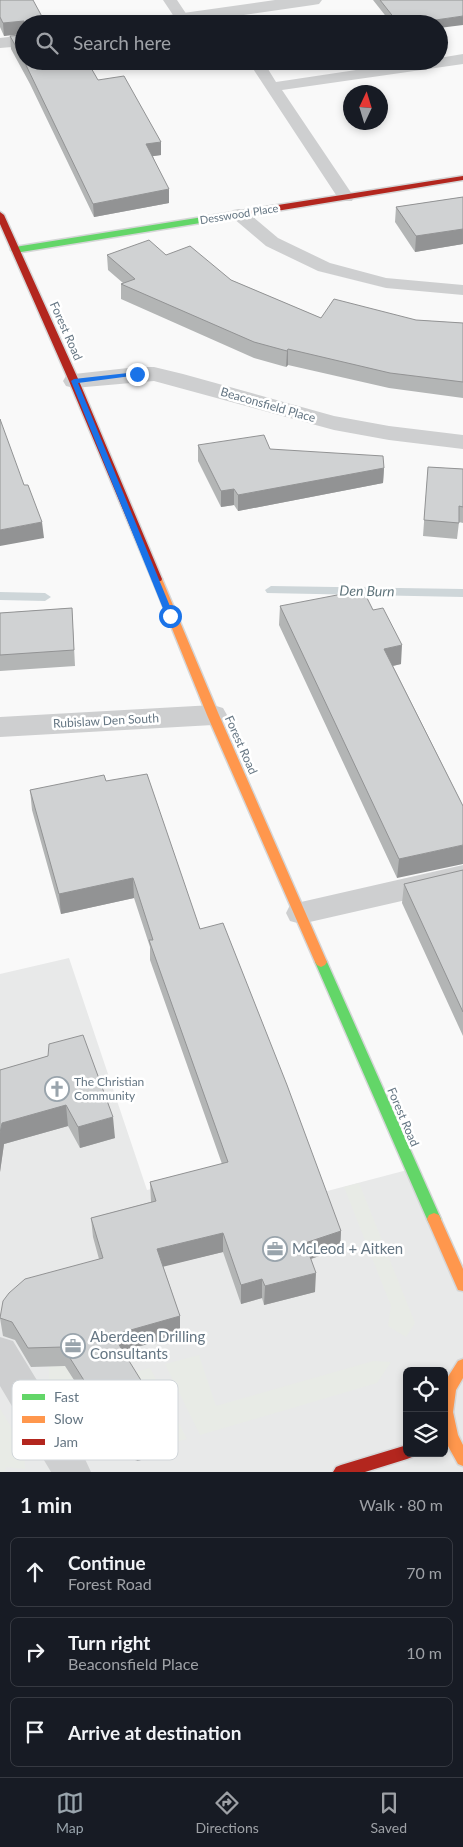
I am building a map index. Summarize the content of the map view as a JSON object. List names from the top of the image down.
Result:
{
  "streets": {
    "street": [
      "Desswood Place",
      "Forest Road",
      "Beaconsfield Place",
      "Rubislaw Den South"
    ]
  },
  "crossings": [
    ["Desswood Place", "Forest Road"],
    ["Forest Road", "Beaconsfield Place"],
    ["Forest Road", "Rubislaw Den South"]
  ],
  "water": ["Den Burn"],
  "places": {
    "church": ["The Christian Community"],
    "office": ["McLeod + Aitken", "Aberdeen Drilling Consultants"]
  },
  "legend": ["Fast", "Slow", "Jam"],
  "north": "top",
  "page": {
    "search": "Search here",
    "heading": ["1 min", "Walk · 80 m"],
    "list": [
      ["Continue", "Forest Road", "70 m"],
      ["Turn right", "Beaconsfield Place", "10 m"],
      "Arrive at destination"
    ],
    "nav": ["Map", "Directions", "Saved"]
  }
}
